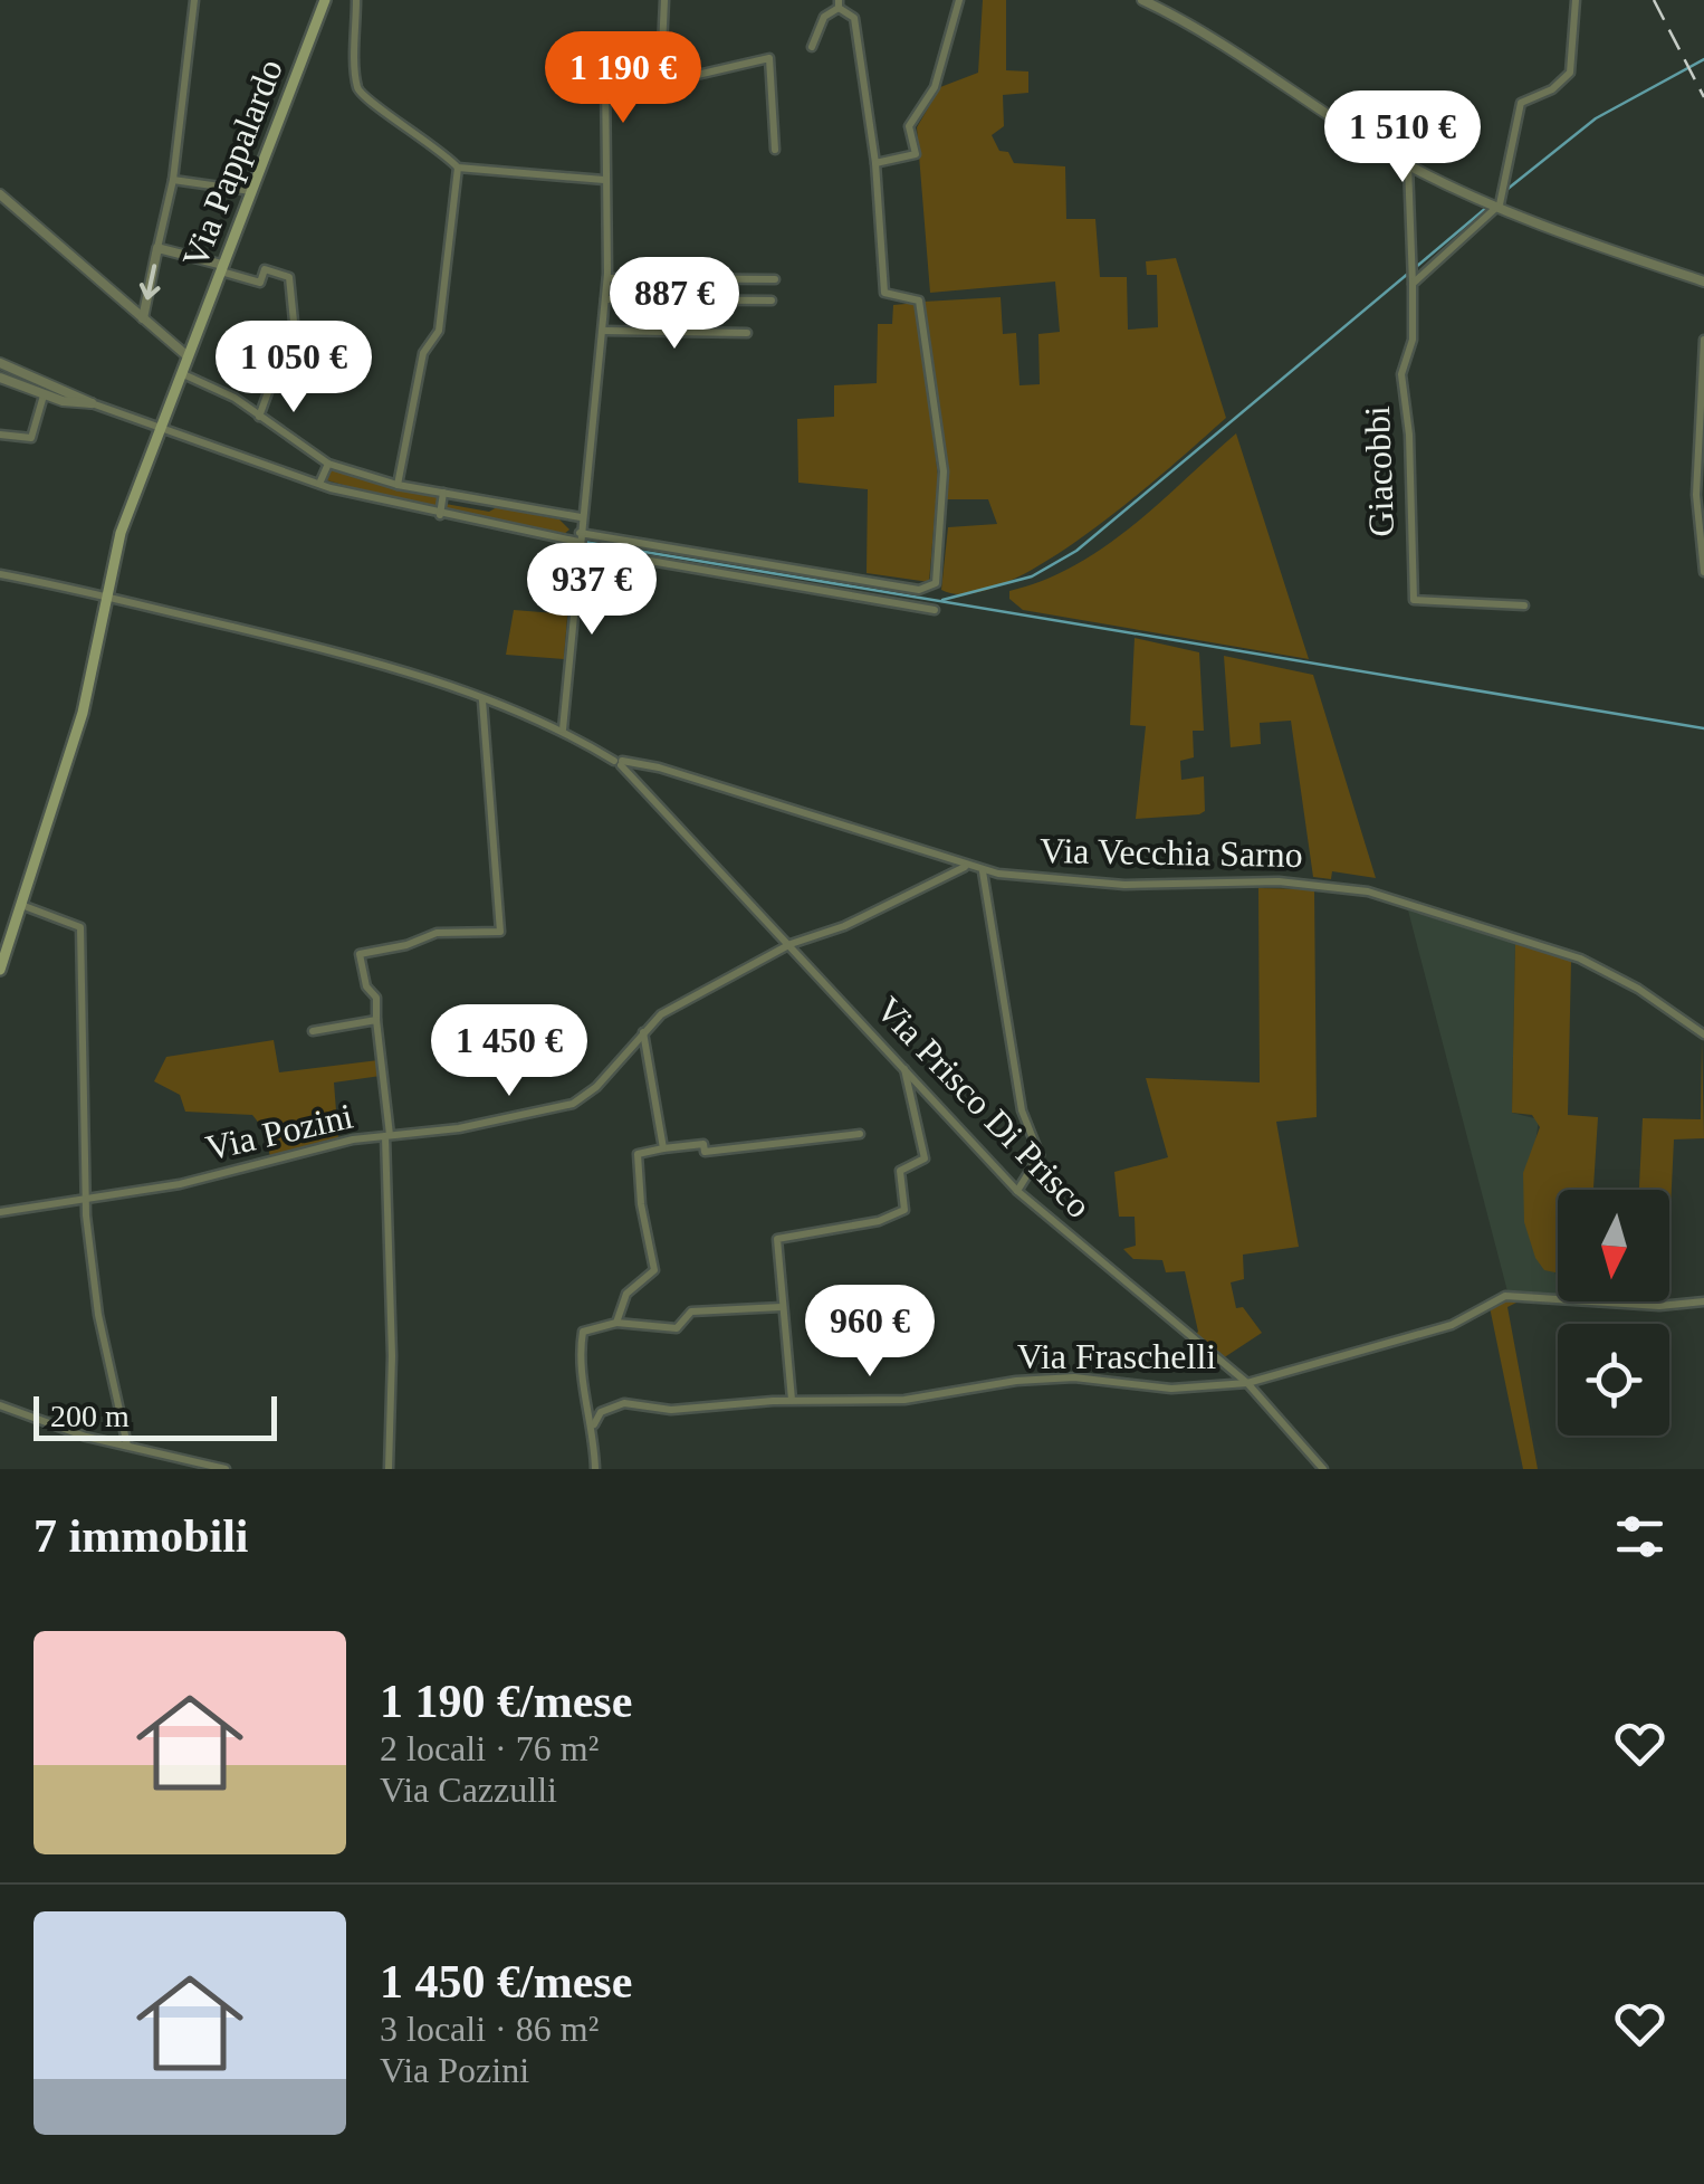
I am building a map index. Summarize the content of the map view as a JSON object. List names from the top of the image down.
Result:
{
  "streets": {
    "main road": ["Via Pappalardo"],
    "street": [
      "Giacobbi",
      "Via Vecchia Sarno",
      "Via Prisco Di Prisco",
      "Via Pozini",
      "Via Fraschelli"
    ]
  },
  "crossings": [
    ["Via Vecchia Sarno", "Via Prisco Di Prisco"],
    ["Via Vecchia Sarno", "Via Pozini"],
    ["Via Prisco Di Prisco", "Via Pozini"],
    ["Via Prisco Di Prisco", "Via Fraschelli"]
  ],
  "scale_bar": "200 m",
  "north": "bottom",
  "page": {
    "price": [
      "1 190 €",
      "1 510 €",
      "887 €",
      "1 050 €",
      "937 €",
      "1 450 €",
      "960 €"
    ],
    "scale": "200 m",
    "heading": "7 immobili",
    "list": [
      {
        "name": "1 190 €/mese",
        "note": "2 locali · 76 m² · Via Cazzulli"
      },
      {
        "name": "1 450 €/mese",
        "note": "3 locali · 86 m² · Via Pozini"
      }
    ]
  }
}
